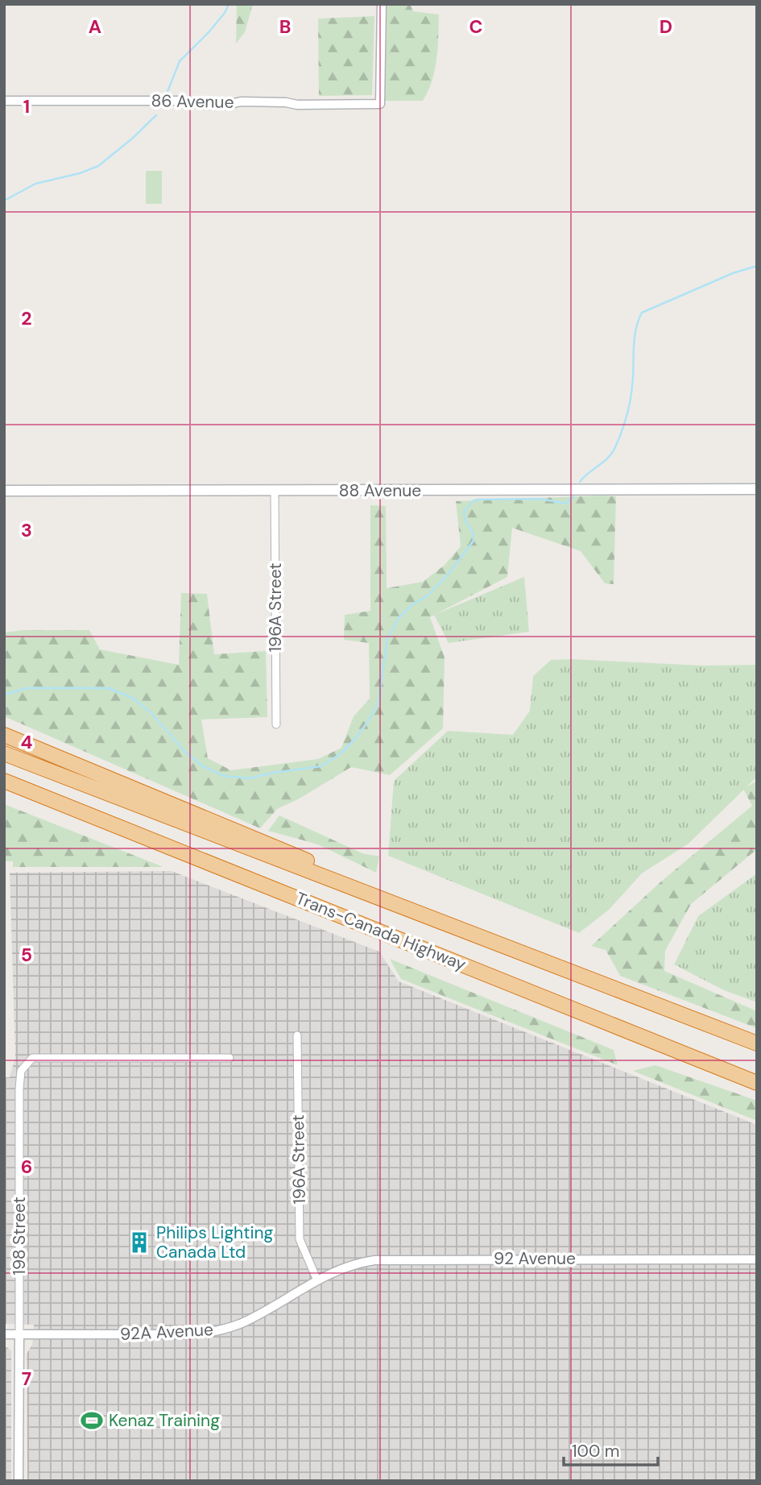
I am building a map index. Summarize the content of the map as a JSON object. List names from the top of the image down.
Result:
{
  "streets": {
    "highway": ["Trans-Canada Highway"],
    "main road": ["88 Avenue"],
    "street": [
      "86 Avenue",
      "196A Street",
      "198 Street",
      "92 Avenue",
      "92A Avenue"
    ]
  },
  "crossings": [
    ["88 Avenue", "196A Street"],
    ["196A Street", "92 Avenue"],
    ["196A Street", "92A Avenue"],
    ["198 Street", "92A Avenue"],
    ["92 Avenue", "92A Avenue"]
  ],
  "places": {
    "building": ["Philips Lighting Canada Ltd"],
    "sports": ["Kenaz Training"]
  },
  "scale_bar": "100 m",
  "grid": {
    "columns": [
      "A",
      "B",
      "C",
      "D"
    ],
    "rows": [
      "1",
      "2",
      "3",
      "4",
      "5",
      "6",
      "7"
    ]
  }
}
